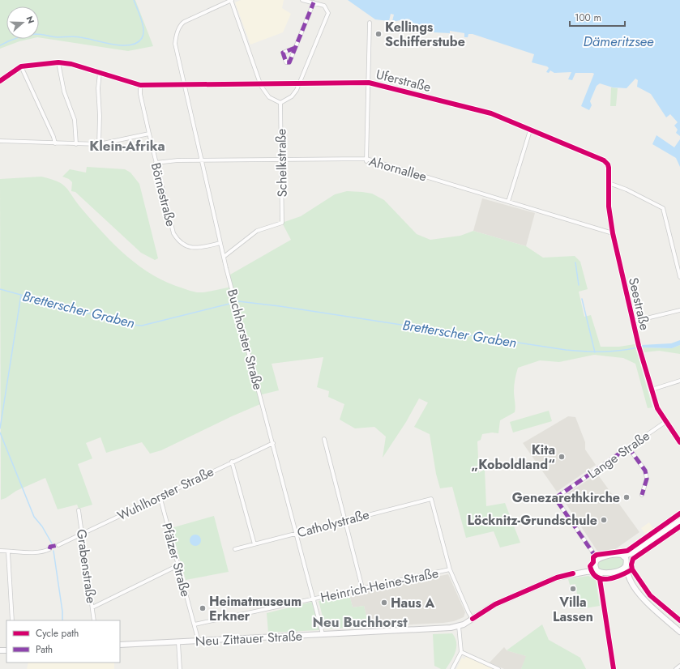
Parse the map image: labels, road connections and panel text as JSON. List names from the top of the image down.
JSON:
{
  "streets": {
    "main road": ["Neu Zittauer Straße"],
    "street": [
      "Uferstraße",
      "Schelkstraße",
      "Ahornallee",
      "Börnestraße",
      "Seestraße",
      "Buchhorster Straße",
      "Lange Straße",
      "Wuhlhorster Straße",
      "Catholystraße",
      "Pfälzer Straße",
      "Grabenstraße",
      "Heinrich-Heine-Straße"
    ]
  },
  "crossings": [
    ["Uferstraße", "Börnestraße"],
    ["Uferstraße", "Seestraße"],
    ["Uferstraße", "Buchhorster Straße"],
    ["Schelkstraße", "Ahornallee"],
    ["Schelkstraße", "Buchhorster Straße"],
    ["Ahornallee", "Börnestraße"],
    ["Ahornallee", "Seestraße"],
    ["Ahornallee", "Buchhorster Straße"],
    ["Börnestraße", "Buchhorster Straße"],
    ["Seestraße", "Lange Straße"],
    ["Buchhorster Straße", "Wuhlhorster Straße"],
    ["Buchhorster Straße", "Catholystraße"],
    ["Buchhorster Straße", "Heinrich-Heine-Straße"],
    ["Buchhorster Straße", "Neu Zittauer Straße"],
    ["Wuhlhorster Straße", "Pfälzer Straße"],
    ["Wuhlhorster Straße", "Grabenstraße"],
    ["Catholystraße", "Heinrich-Heine-Straße"],
    ["Pfälzer Straße", "Heinrich-Heine-Straße"],
    ["Pfälzer Straße", "Neu Zittauer Straße"]
  ],
  "districts": ["Klein-Afrika", "Neu Buchhorst"],
  "water": ["Dämeritzsee", "Bretterscher Graben"],
  "places": [
    "Kellings Schifferstube",
    "Kita „Koboldland“",
    "Genezarethkirche",
    "Löcknitz-Grundschule",
    "Villa Lassen",
    "Haus A",
    "Heimatmuseum Erkner"
  ],
  "legend": ["Cycle path", "Path"],
  "scale_bar": "100 m",
  "north": "right"
}
